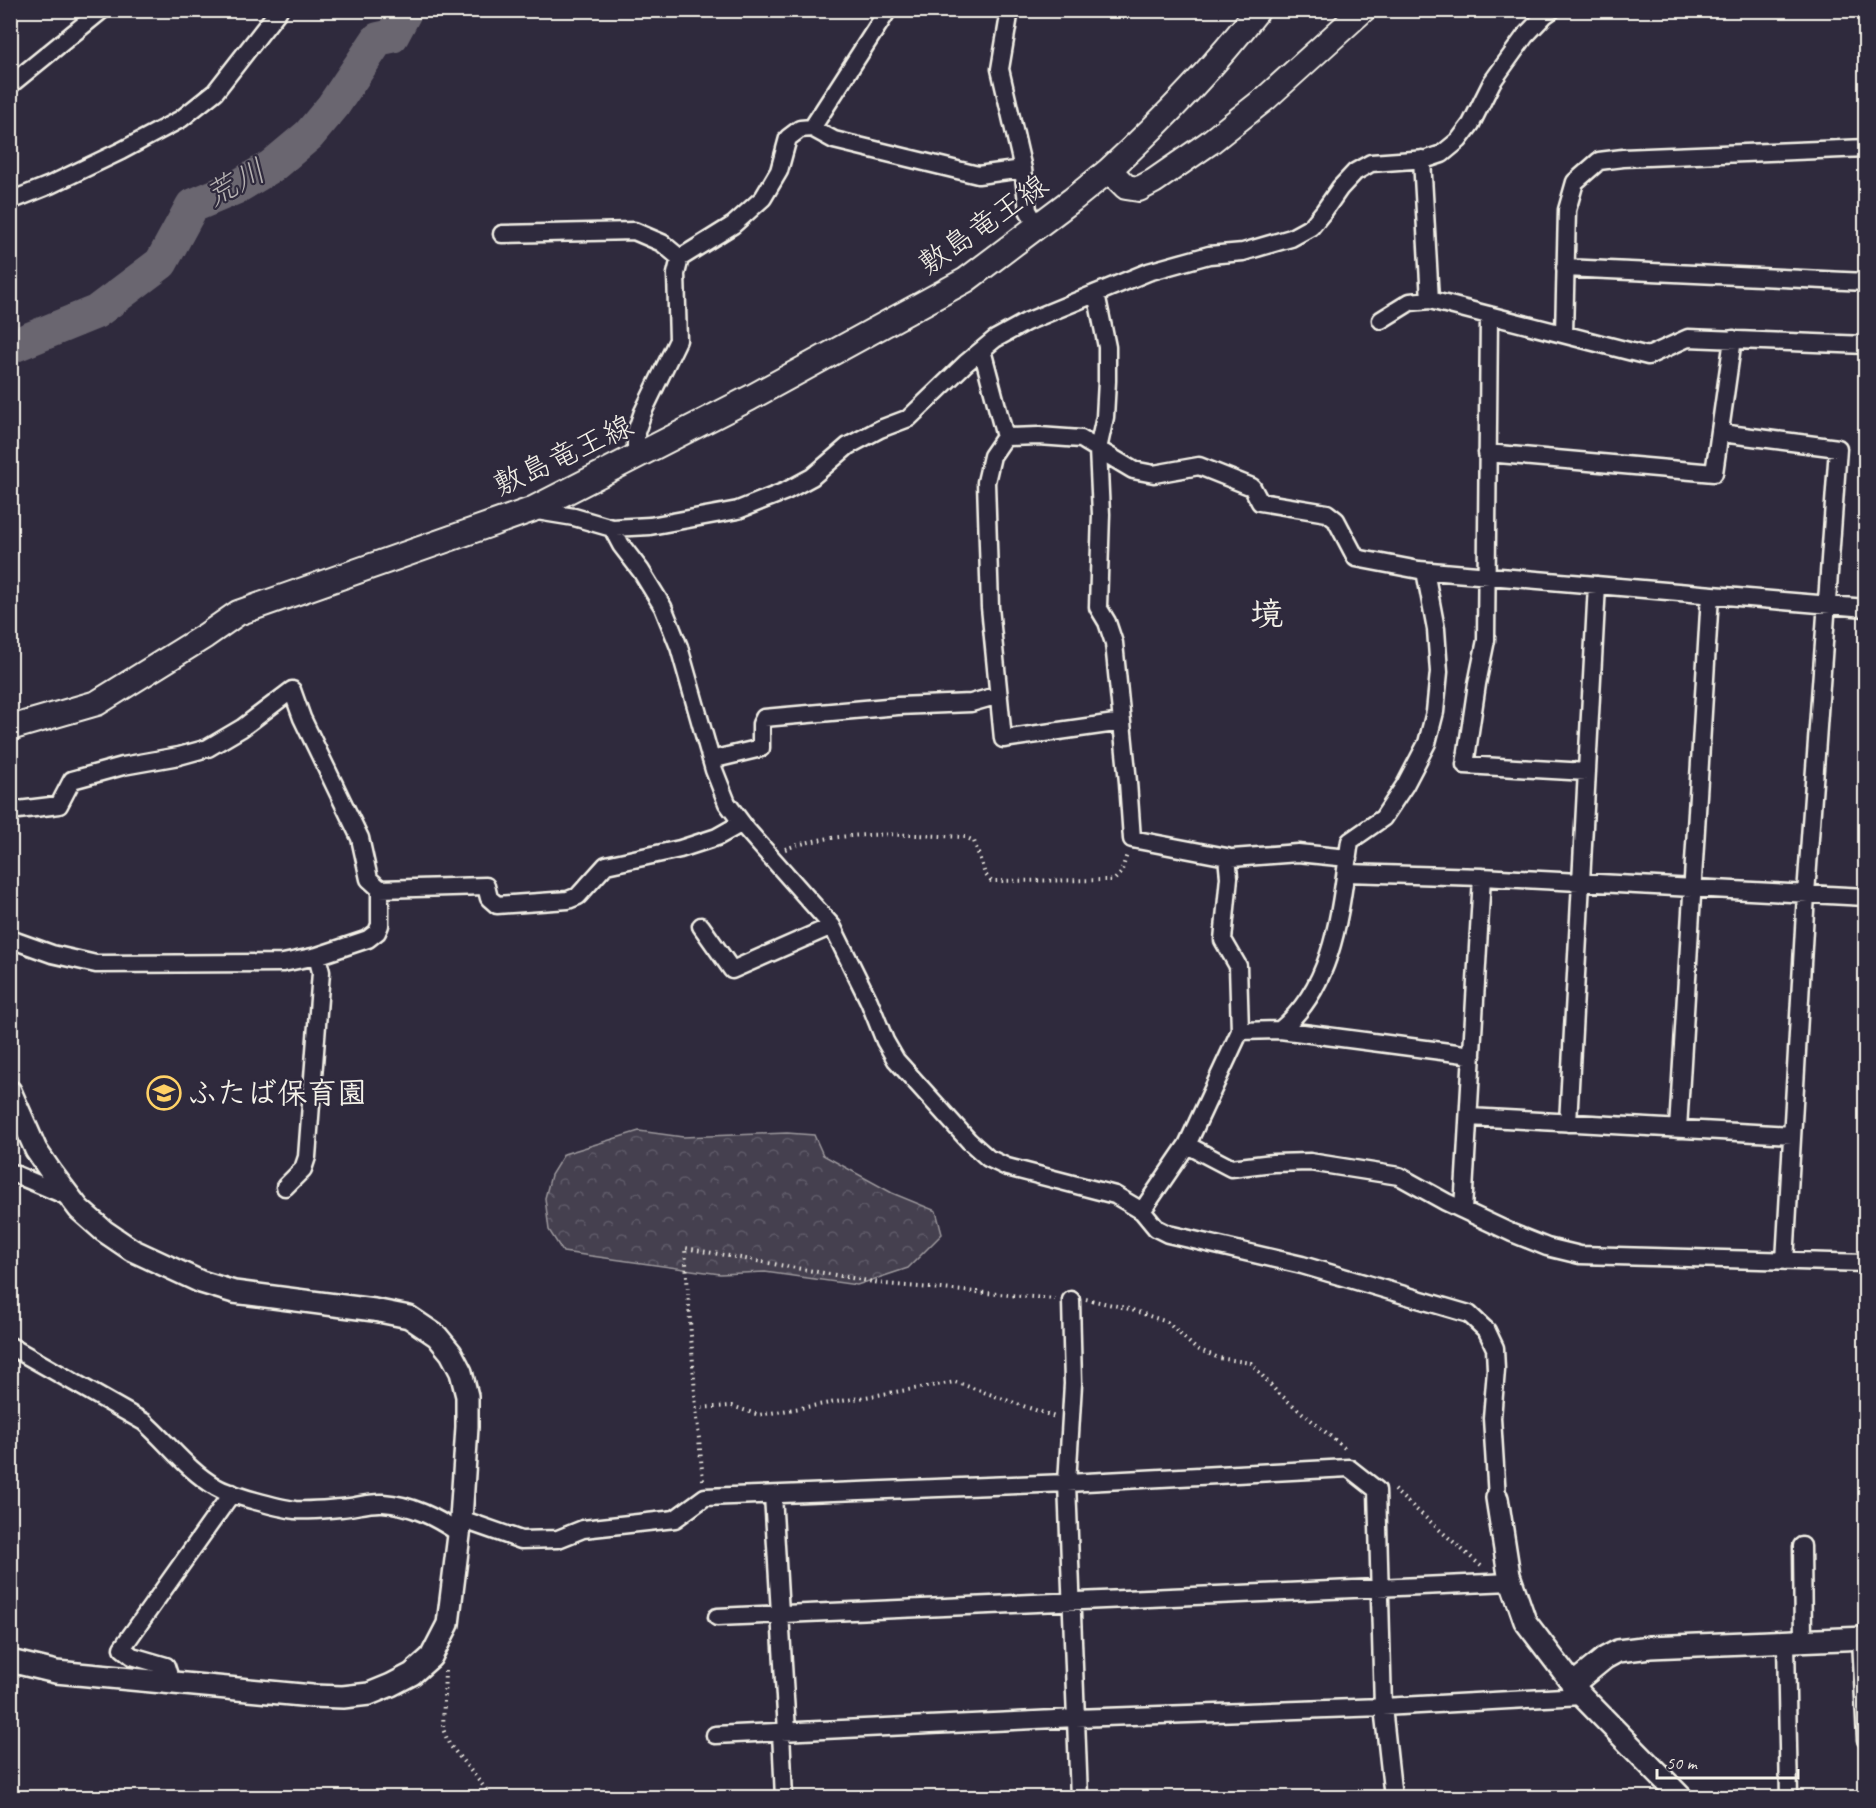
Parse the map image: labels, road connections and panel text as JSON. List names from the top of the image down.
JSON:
{
  "streets": {
    "main road": ["敷島竜王線"]
  },
  "districts": ["境"],
  "water": ["荒川"],
  "places": {
    "school or university": ["ふたば保育園"]
  },
  "scale_bar": "50 m"
}
